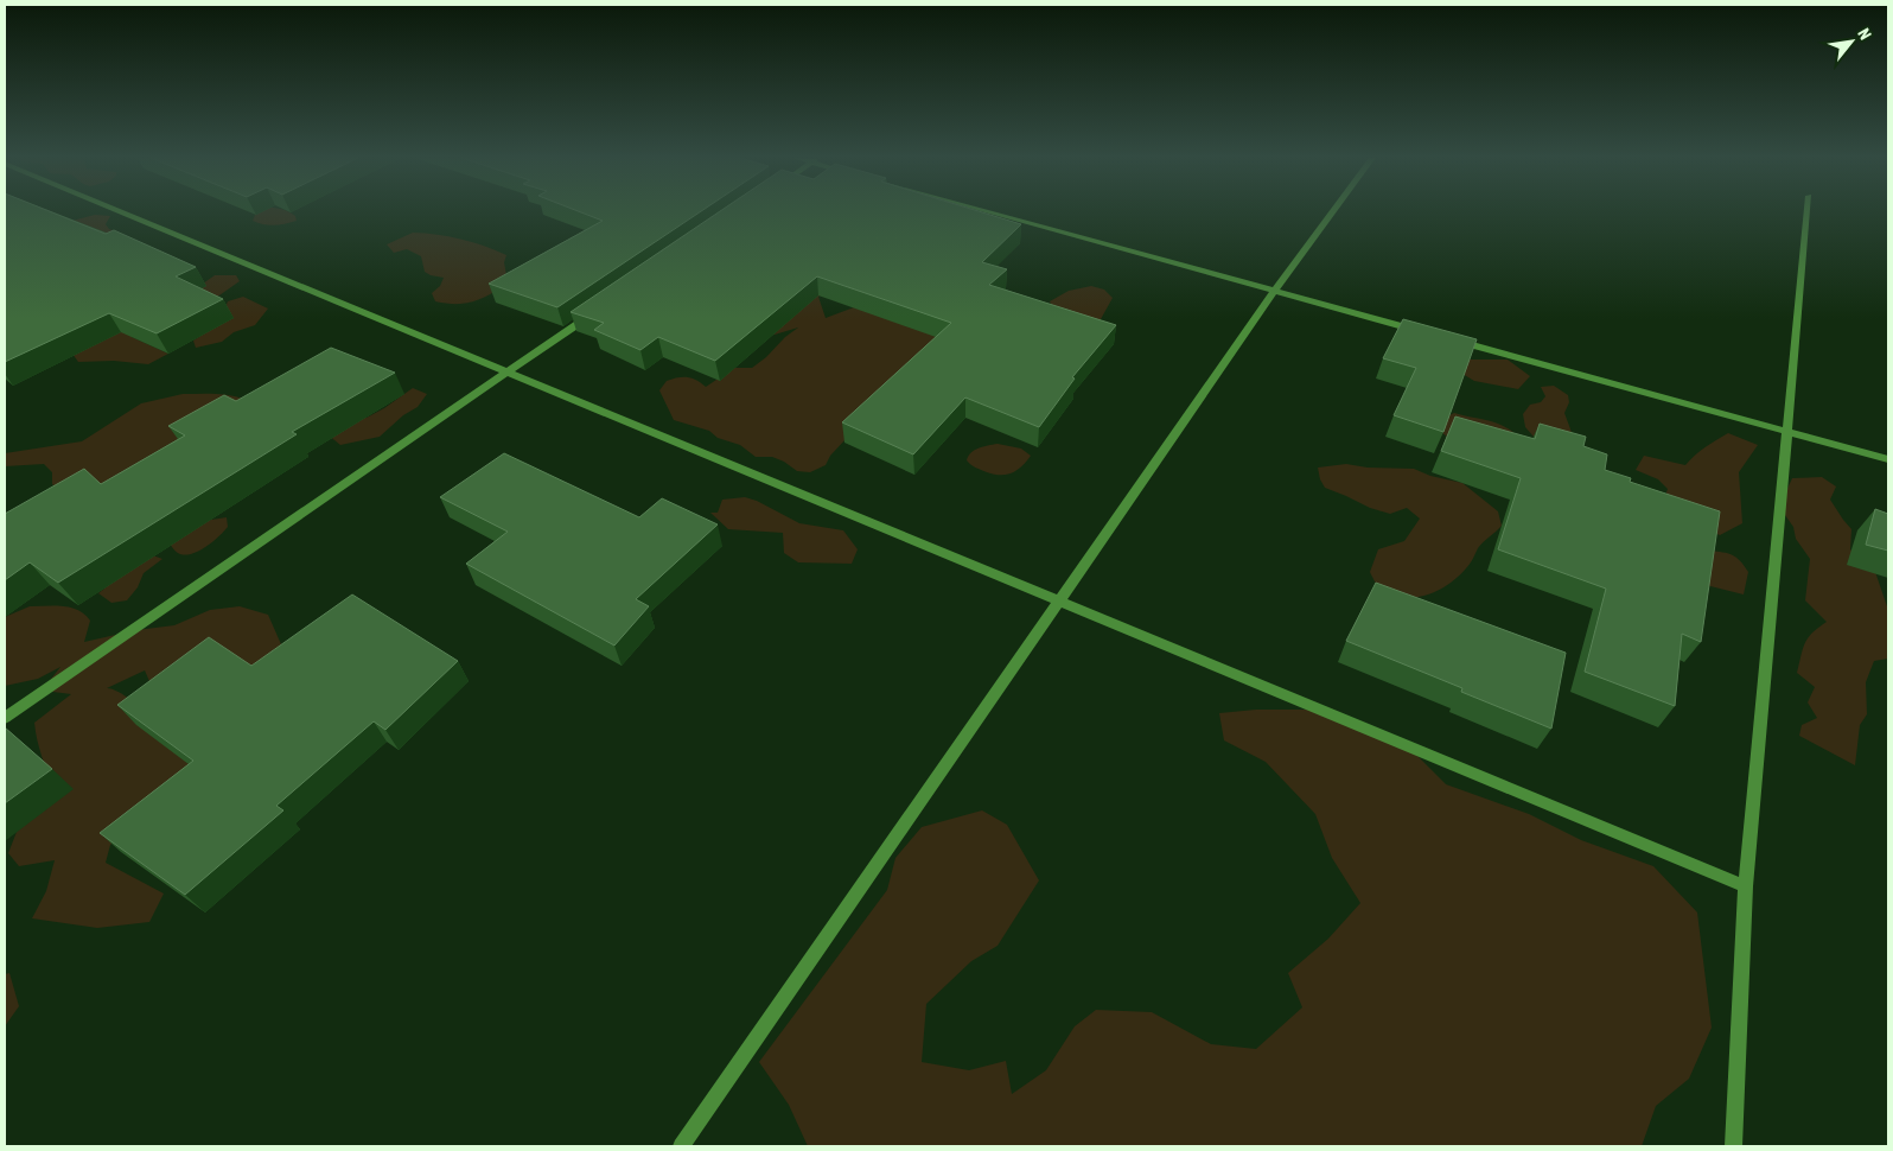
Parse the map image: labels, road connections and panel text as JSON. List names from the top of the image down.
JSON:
{
  "north": "top right"
}
